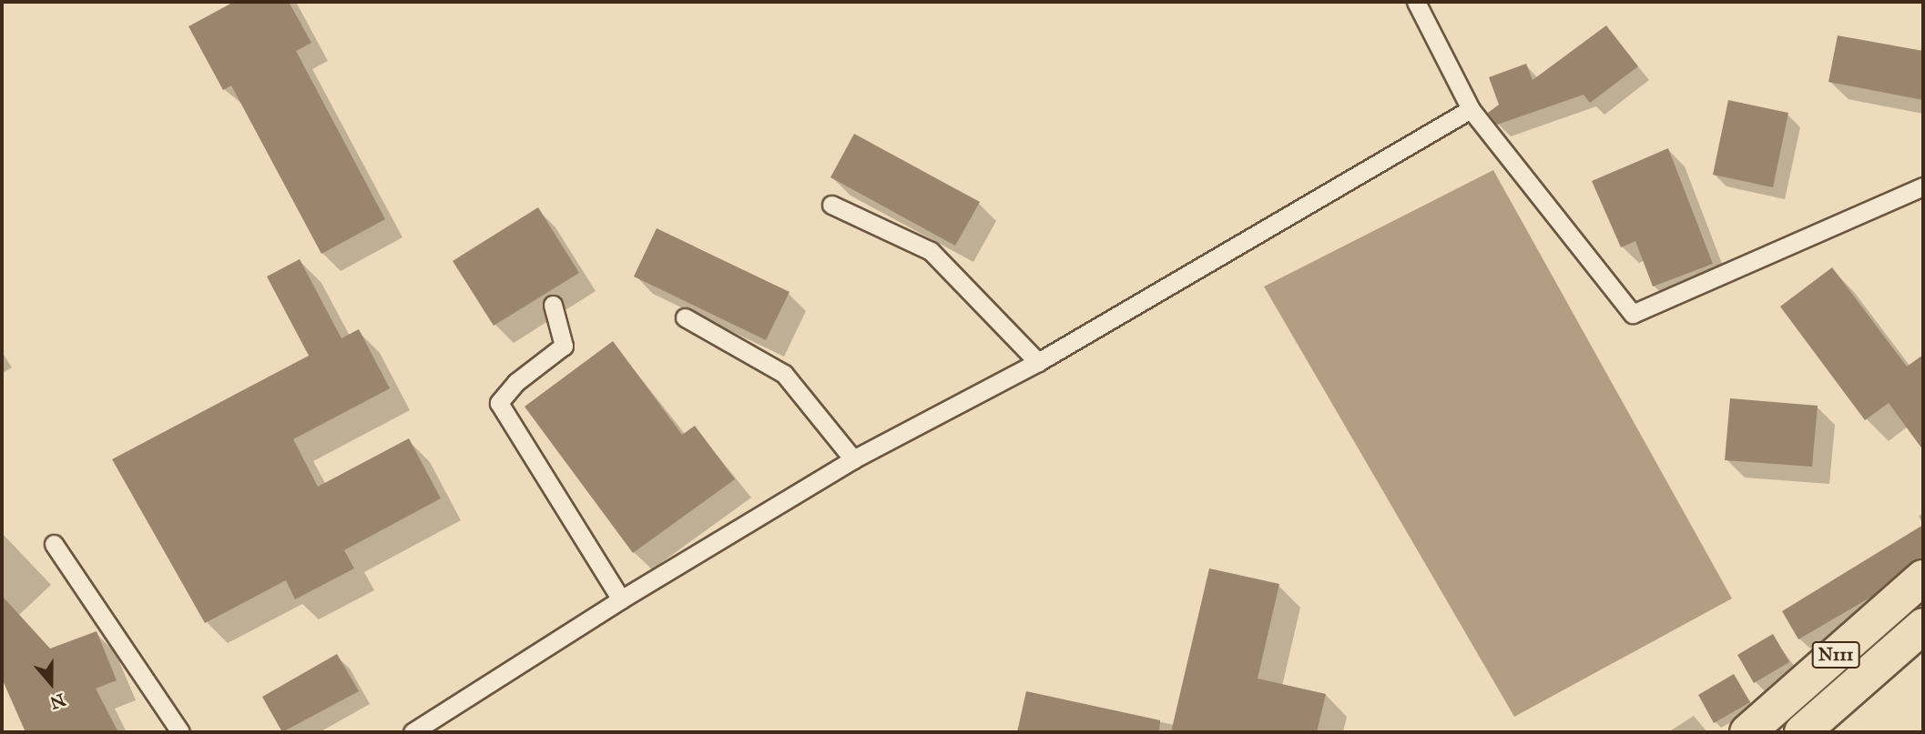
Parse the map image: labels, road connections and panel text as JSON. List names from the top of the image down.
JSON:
{
  "streets": {
    "highway": ["N111"]
  },
  "north": "bottom"
}
